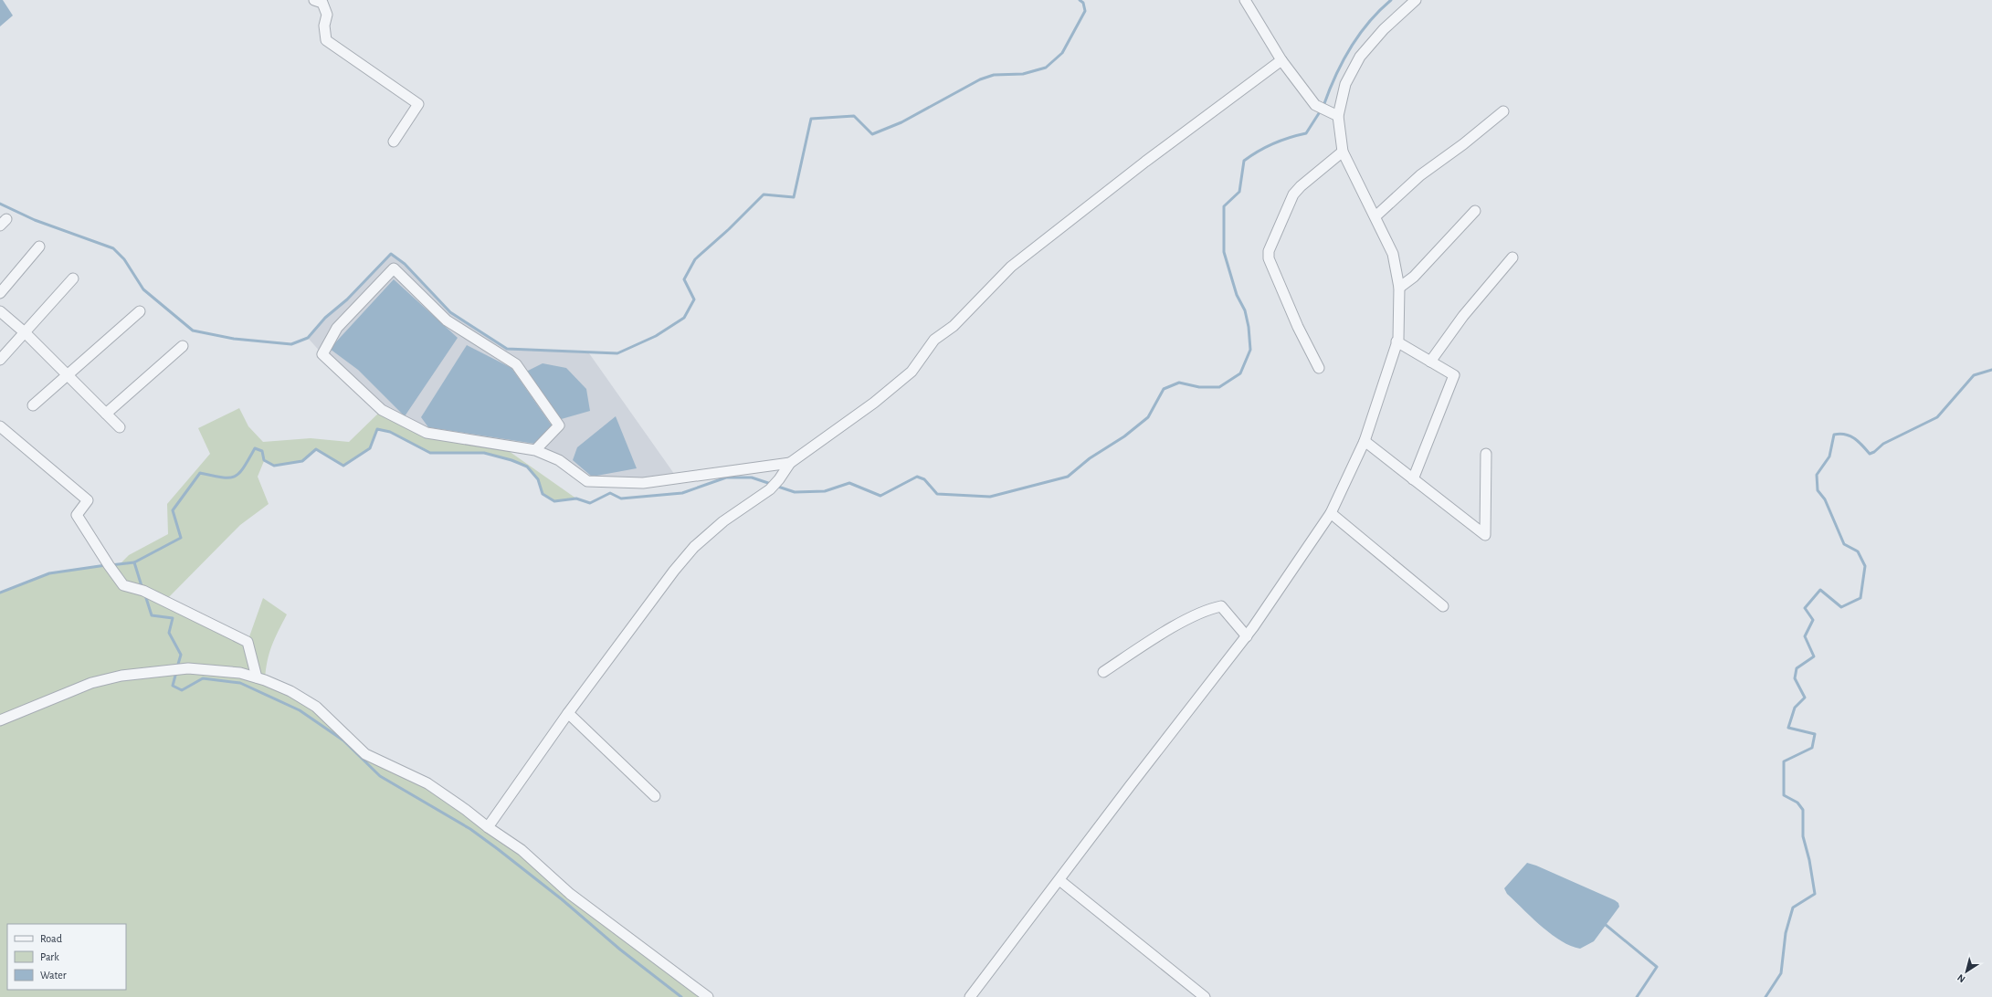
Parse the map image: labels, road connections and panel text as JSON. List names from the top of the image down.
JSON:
{
  "legend": ["Road", "Park", "Water"],
  "north": "bottom left"
}
